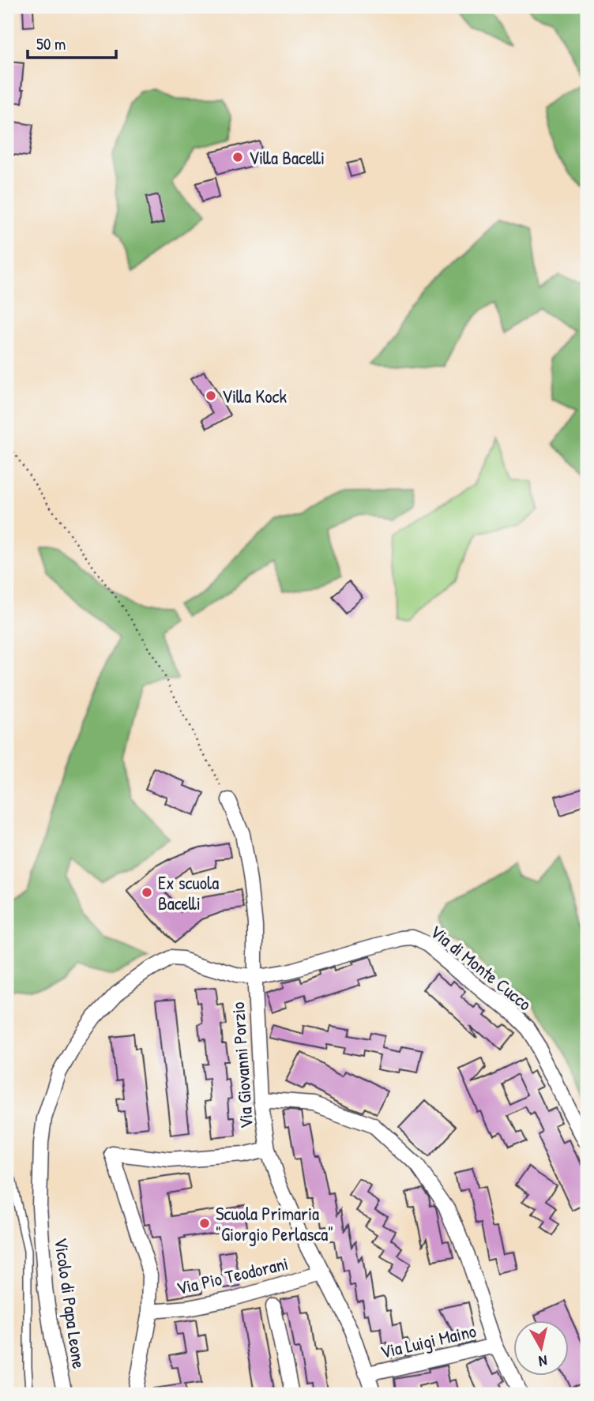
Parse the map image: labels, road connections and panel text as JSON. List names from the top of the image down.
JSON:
{
  "streets": {
    "street": [
      "Via di Monte Cucco",
      "Via Giovanni Porzio",
      "Via Pio Teodorani",
      "Vicolo di Papa Leone",
      "Via Luigi Maino"
    ]
  },
  "crossings": [
    ["Via di Monte Cucco", "Via Giovanni Porzio"],
    ["Via di Monte Cucco", "Vicolo di Papa Leone"],
    ["Via Giovanni Porzio", "Via Pio Teodorani"],
    ["Via Giovanni Porzio", "Vicolo di Papa Leone"],
    ["Via Giovanni Porzio", "Via Luigi Maino"]
  ],
  "places": [
    "Villa Bacelli",
    "Villa Kock",
    "Ex scuola Bacelli",
    "Scuola Primaria \"Giorgio Perlasca\""
  ],
  "scale_bar": "50 m",
  "north": "bottom"
}
